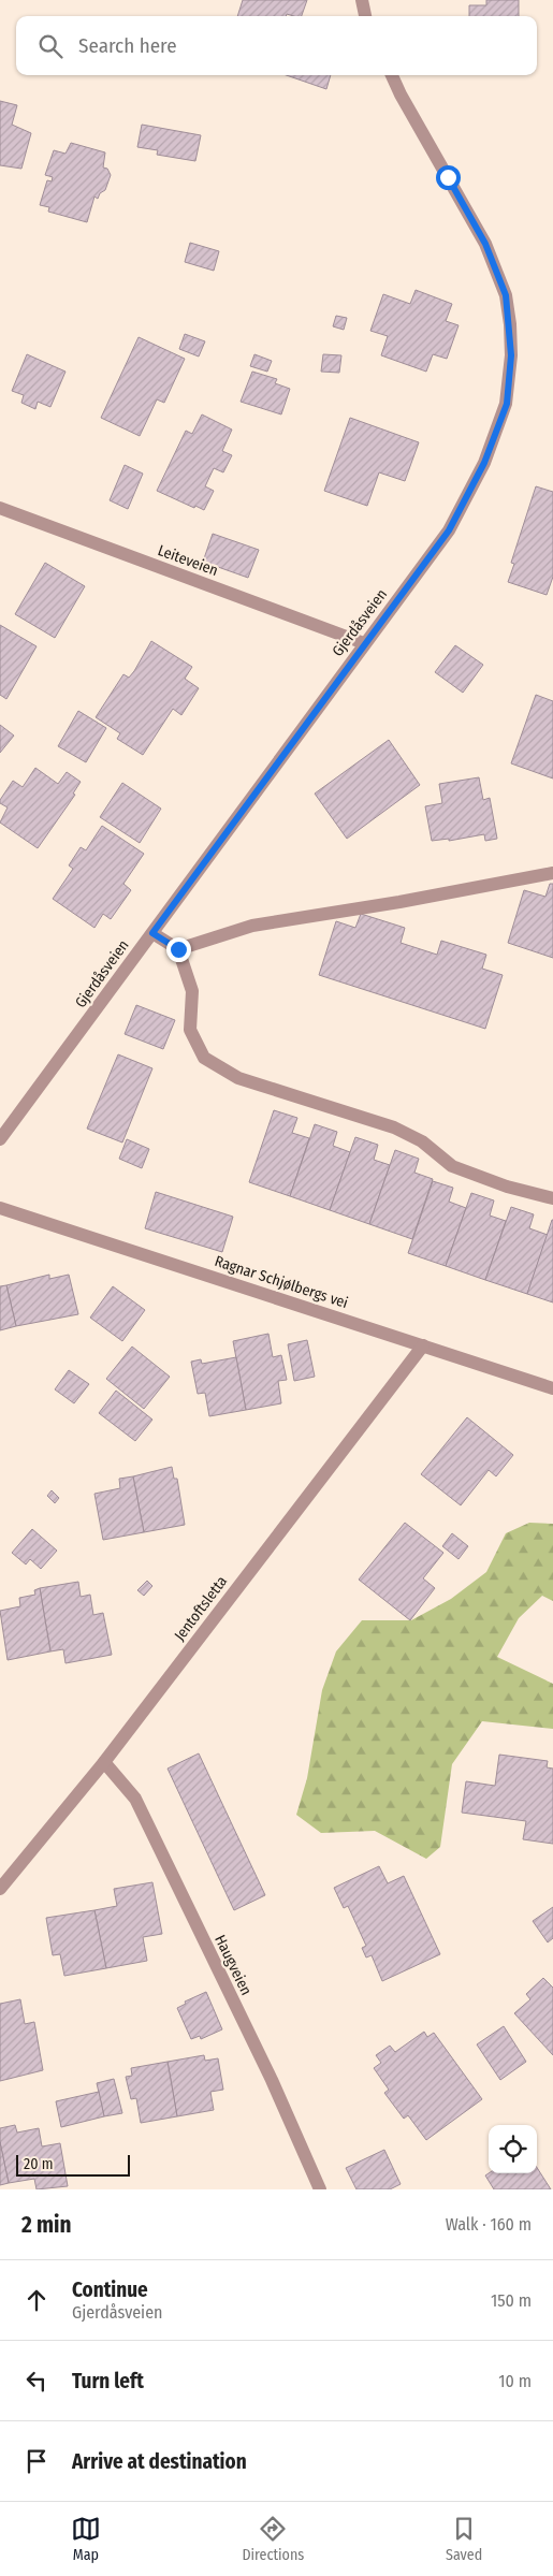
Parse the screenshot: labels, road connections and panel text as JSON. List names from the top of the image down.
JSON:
{
  "streets": {
    "street": [
      "Leiteveien",
      "Gjerdåsveien",
      "Ragnar Schjølbergs vei",
      "Jentoftsletta",
      "Haugveien"
    ]
  },
  "crossings": [
    ["Leiteveien", "Gjerdåsveien"],
    ["Ragnar Schjølbergs vei", "Jentoftsletta"],
    ["Jentoftsletta", "Haugveien"]
  ],
  "scale_bar": "20 m",
  "page": {
    "search": "Search here",
    "scale": "20 m",
    "heading": ["2 min", "Walk · 160 m"],
    "list": [
      ["Continue", "Gjerdåsveien", "150 m"],
      ["Turn left", "10 m"],
      "Arrive at destination"
    ],
    "nav": ["Map", "Directions", "Saved"]
  }
}
